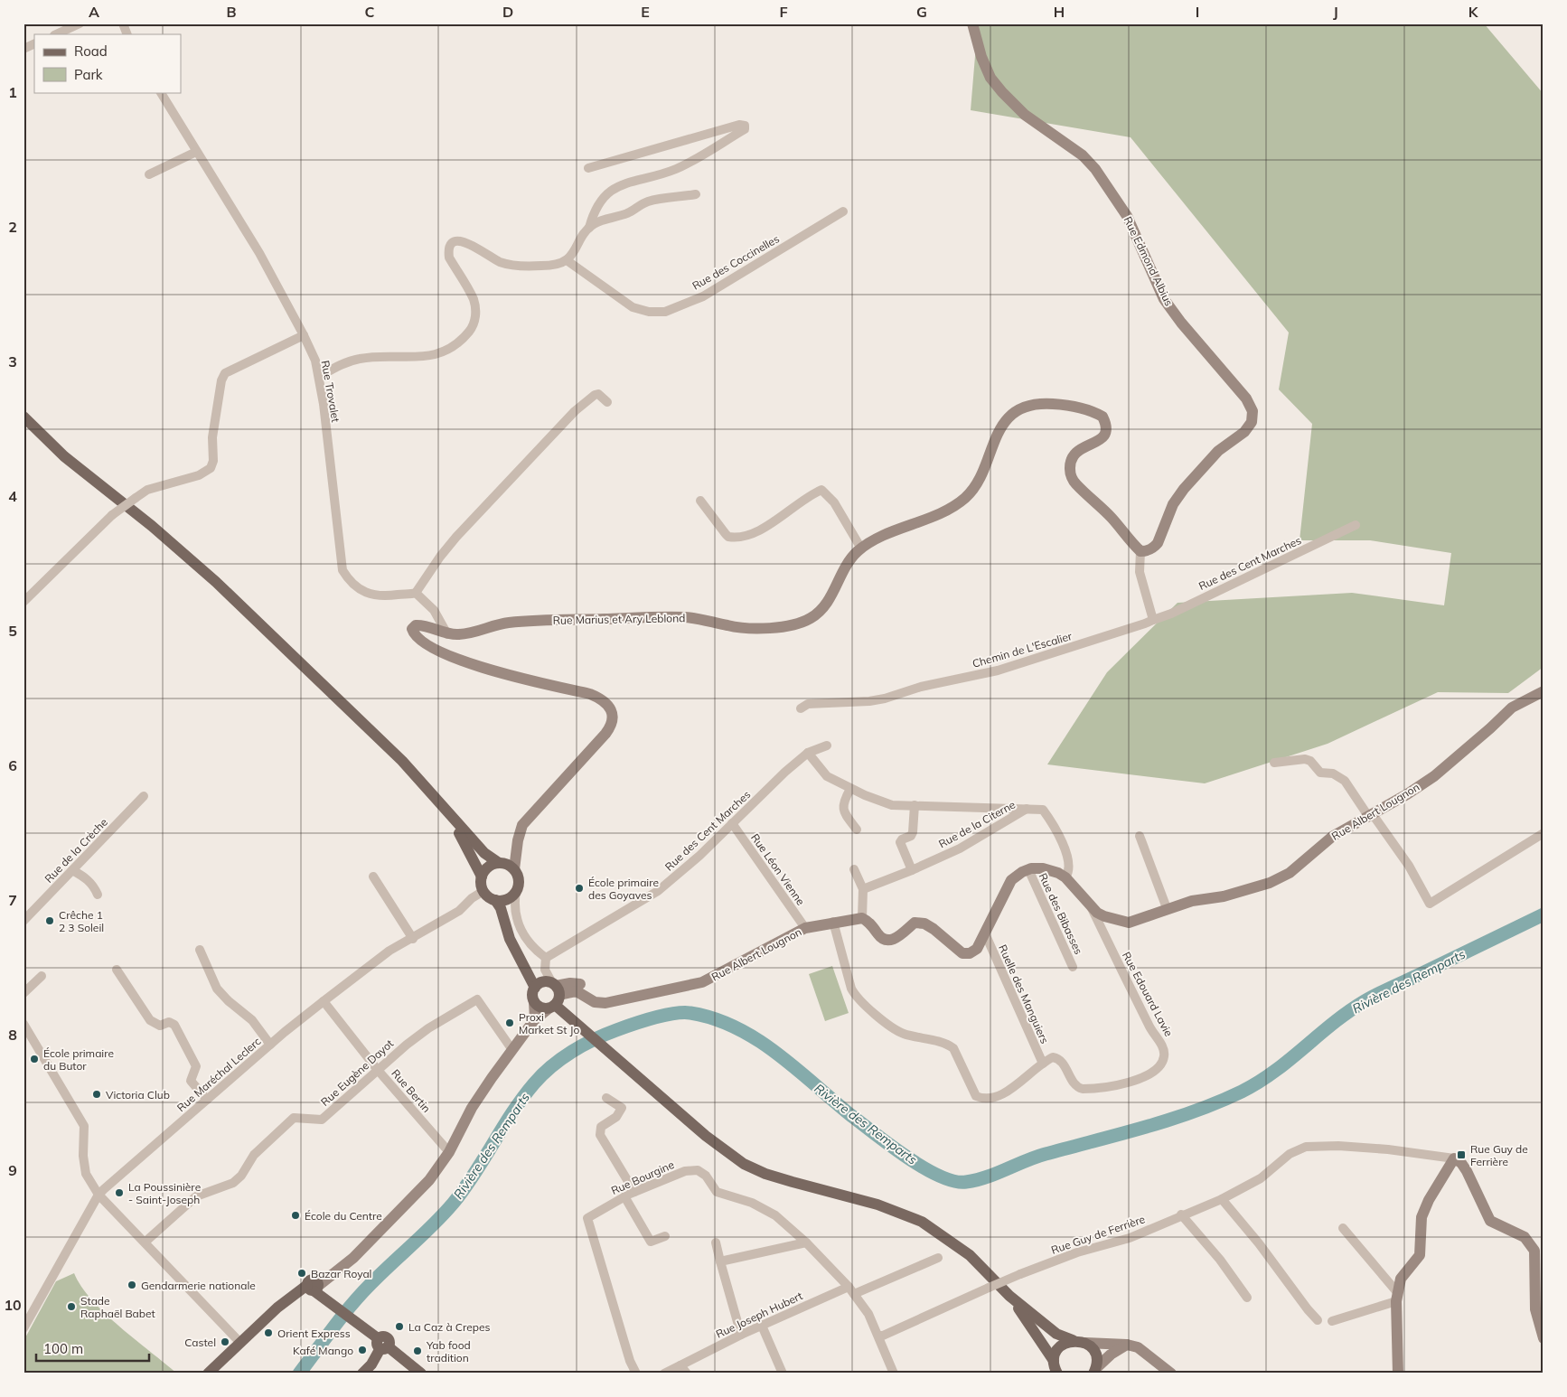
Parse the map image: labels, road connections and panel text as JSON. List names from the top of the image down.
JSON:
{
  "streets": {
    "main road": ["Rue Edmond Albius", "Rue Marius et Ary Leblond", "Rue Albert Lougnon"],
    "street": [
      "Rue des Coccinelles",
      "Rue Trovalet",
      "Rue des Cent Marches",
      "Chemin de L'Escalier",
      "Rue de la Citerne",
      "Rue de la Crèche",
      "Rue Léon Vienne",
      "Rue des Bibasses",
      "Ruelle des Manguiers",
      "Rue Edouard Lavie",
      "Rue Eugène Dayot",
      "Rue Maréchal Leclerc",
      "Rue Bertin",
      "Rue Bourgine",
      "Rue Guy de Ferrière",
      "Rue Joseph Hubert"
    ]
  },
  "crossings": [
    ["Rue Edmond Albius", "Rue Marius et Ary Leblond"],
    ["Rue des Cent Marches", "Chemin de L'Escalier"],
    ["Rue des Cent Marches", "Rue de la Citerne"],
    ["Rue des Cent Marches", "Rue Léon Vienne"],
    ["Rue Marius et Ary Leblond", "Rue Maréchal Leclerc"],
    ["Rue Albert Lougnon", "Rue de la Citerne"],
    ["Rue Albert Lougnon", "Rue Léon Vienne"],
    ["Rue Albert Lougnon", "Rue des Bibasses"],
    ["Rue Albert Lougnon", "Rue Edouard Lavie"],
    ["Ruelle des Manguiers", "Rue Edouard Lavie"],
    ["Rue Eugène Dayot", "Rue Bertin"],
    ["Rue Maréchal Leclerc", "Rue Bertin"],
    ["Rue Bourgine", "Rue Guy de Ferrière"],
    ["Rue Bourgine", "Rue Joseph Hubert"]
  ],
  "water": ["Rivière des Remparts"],
  "places": {
    "other": [
      "École primaire des Goyaves",
      "Crêche 1 2 3 Soleil",
      "Proxi Market St Jo",
      "École primaire du Butor",
      "Victoria Club",
      "La Poussinière - Saint-Joseph",
      "École du Centre",
      "Bazar Royal",
      "Gendarmerie nationale",
      "Stade Raphaël Babet",
      "La Caz à Crepes",
      "Orient Express",
      "Castel",
      "Kafé Mango",
      "Yab food tradition"
    ],
    "transit": ["Rue Guy de Ferrière"]
  },
  "legend": ["Road", "Park"],
  "scale_bar": "100 m",
  "grid": {
    "columns": [
      "A",
      "B",
      "C",
      "D",
      "E",
      "F",
      "G",
      "H",
      "I",
      "J",
      "K"
    ],
    "rows": [
      "1",
      "2",
      "3",
      "4",
      "5",
      "6",
      "7",
      "8",
      "9",
      "10"
    ]
  }
}
